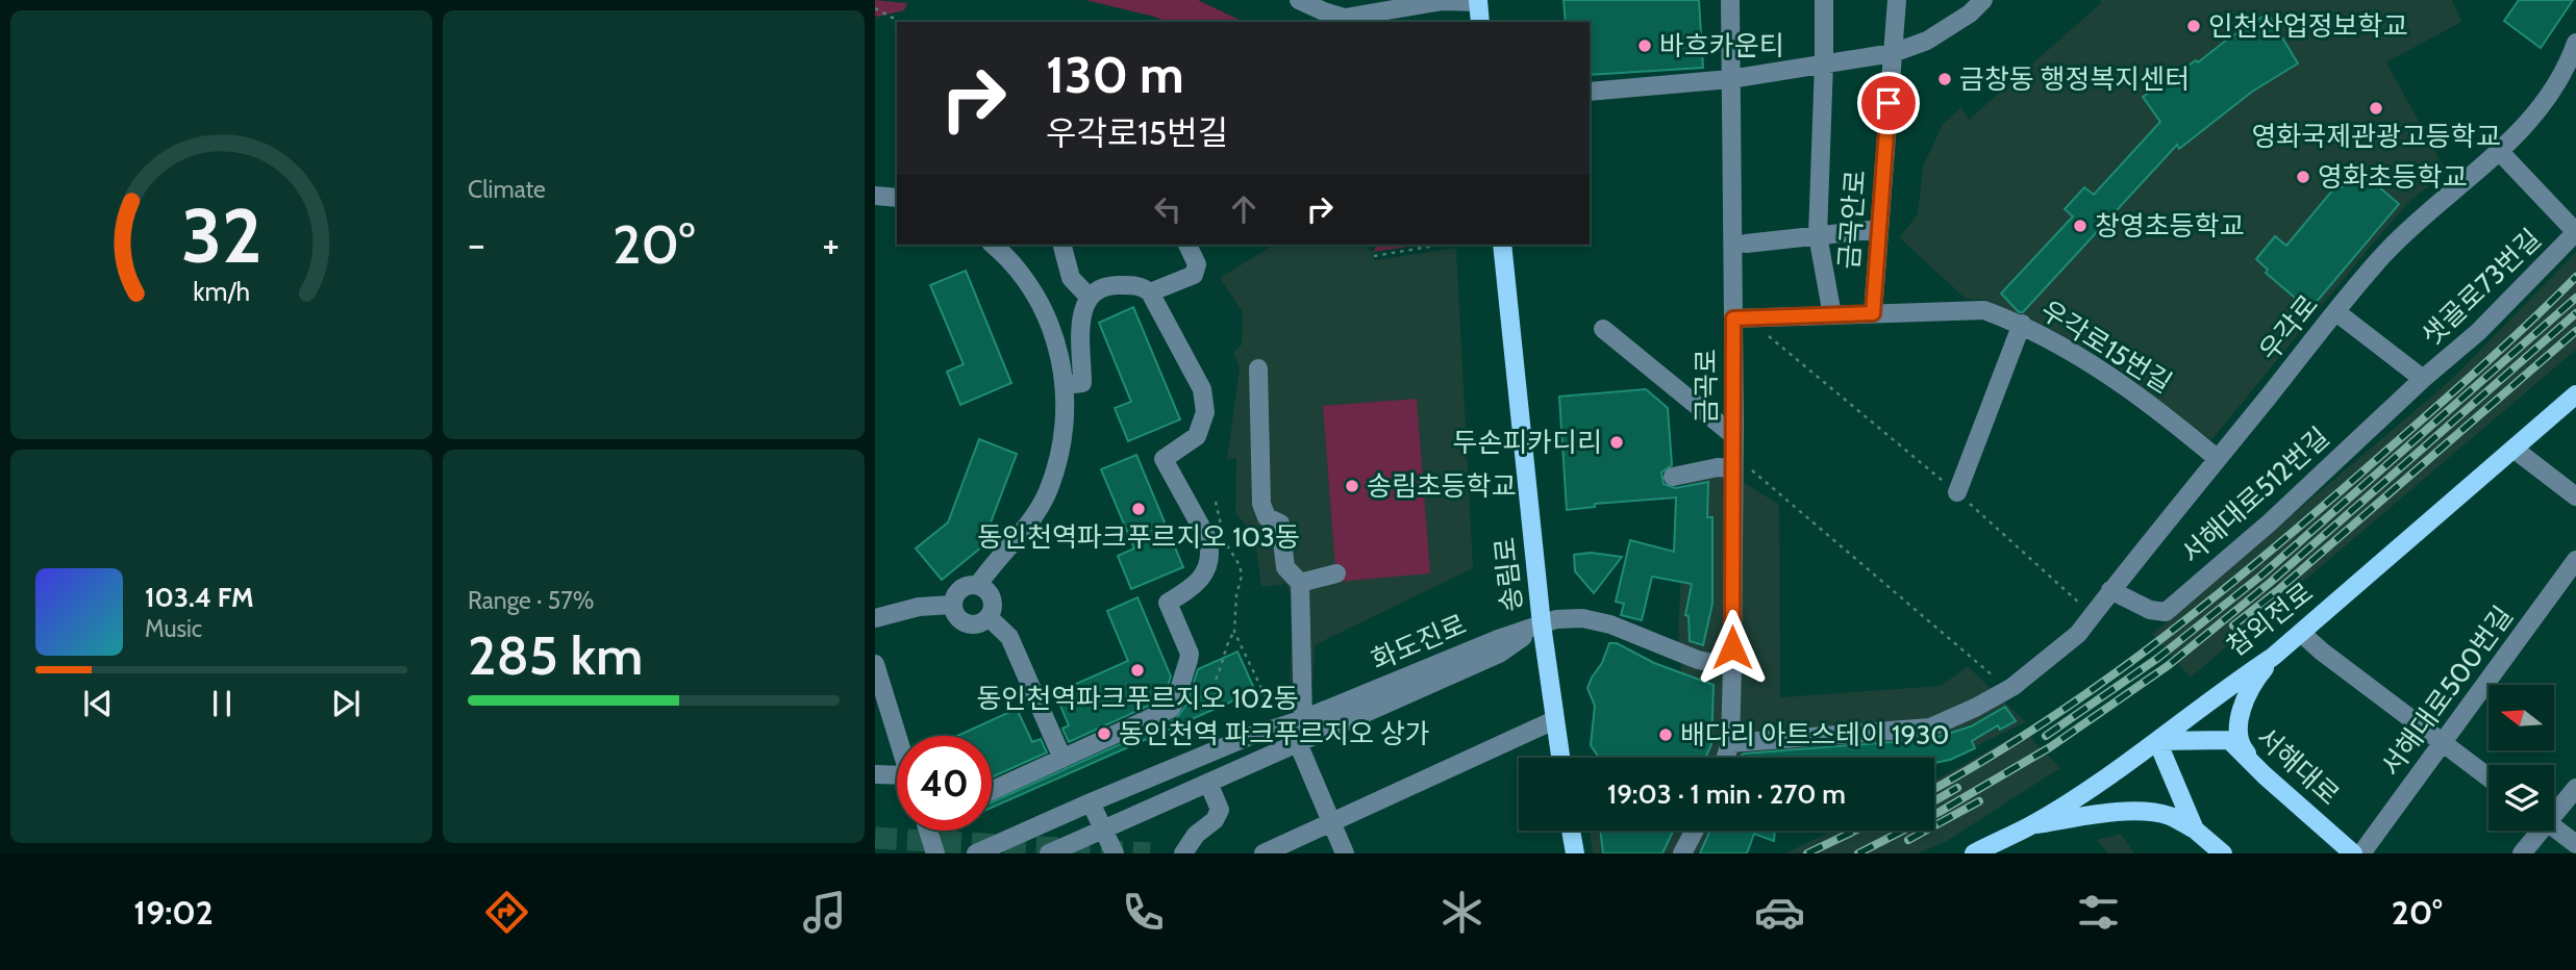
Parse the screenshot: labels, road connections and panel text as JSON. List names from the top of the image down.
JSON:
{
  "streets": {
    "main road": ["송림로", "참외전로", "서해대로"],
    "street": [
      "금곡안로",
      "샛골로73번길",
      "우각로",
      "우각로15번길",
      "금곡로",
      "서해대로512번길",
      "화도진로",
      "서해대로500번길"
    ]
  },
  "crossings": [
    ["금곡안로", "우각로15번길"],
    ["샛골로73번길", "서해대로512번길"],
    ["우각로", "우각로15번길"],
    ["우각로", "금곡로"],
    ["우각로", "서해대로512번길"],
    ["우각로15번길", "금곡로"],
    ["송림로", "화도진로"],
    ["참외전로", "서해대로"]
  ],
  "places": [
    "인천산업정보학교",
    "바흐카운티",
    "금창동 행정복지센터",
    "영화국제관광고등학교",
    "영화초등학교",
    "창영초등학교",
    "두손피카디리",
    "송림초등학교",
    "동인천역파크푸르지오 103동",
    "동인천역파크푸르지오 102동",
    "동인천역 파크푸르지오 상가",
    "배다리 아트스테이 1930"
  ],
  "north": "left",
  "page": {
    "tile": [
      "Climate",
      ["Range · 57%", "285 km"]
    ],
    "turn": ["130 m", "우각로15번길"],
    "heat": ["−", "20°", "+"],
    "song": ["103.4 FM", "Music"],
    "limit": "40",
    "trip": "19:03 · 1 min · 270 m",
    "tabs": ["19:02", "20°"],
    "gauge": ["32", "km/h"]
  }
}
